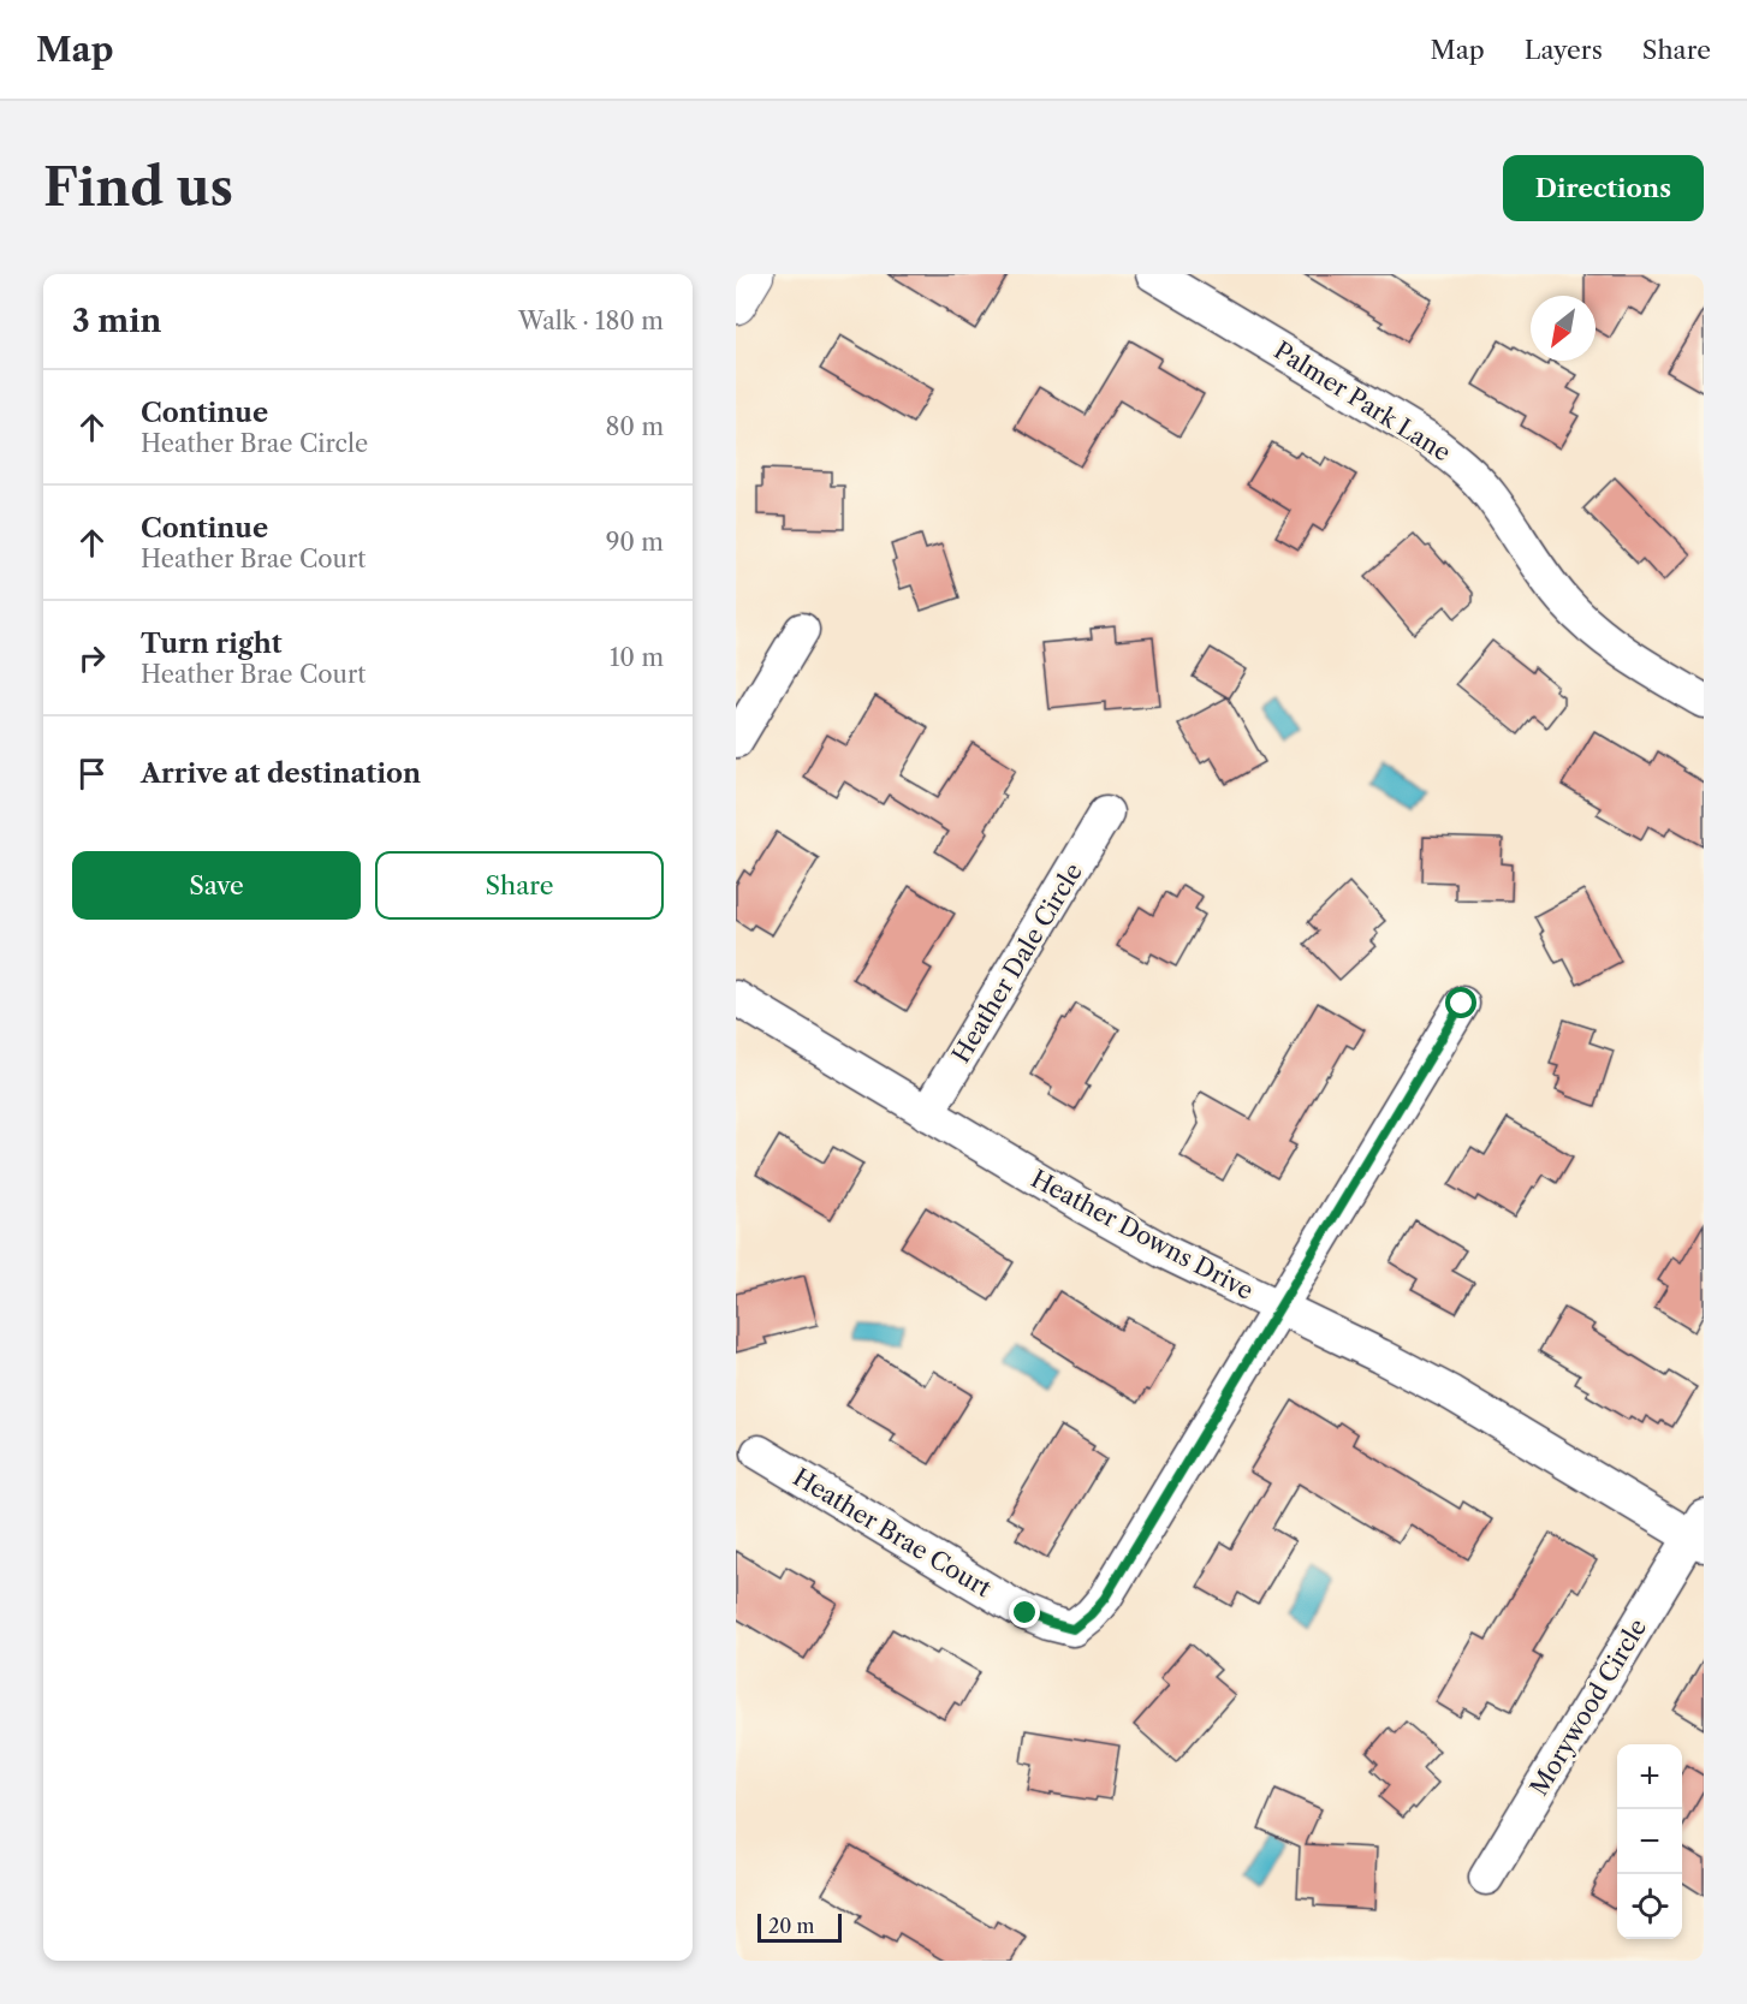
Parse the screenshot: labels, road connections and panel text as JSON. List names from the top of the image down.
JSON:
{
  "streets": {
    "street": [
      "Palmer Park Lane",
      "Heather Dale Circle",
      "Heather Downs Drive",
      "Heather Brae Court",
      "Morywood Circle"
    ]
  },
  "crossings": [
    ["Heather Dale Circle", "Heather Downs Drive"],
    ["Heather Downs Drive", "Heather Brae Court"],
    ["Heather Downs Drive", "Morywood Circle"]
  ],
  "scale_bar": "20 m",
  "north": "bottom left",
  "page": {
    "header": "Map",
    "nav": ["Map", "Layers", "Share"],
    "buttons": [
      "Directions",
      ["Save", "Share"]
    ],
    "title": "Find us",
    "heading": ["3 min", "Walk · 180 m"],
    "list": [
      ["Continue", "Heather Brae Circle", "80 m"],
      ["Continue", "Heather Brae Court", "90 m"],
      ["Turn right", "Heather Brae Court", "10 m"],
      "Arrive at destination"
    ],
    "map_buttons": ["+", "−"],
    "scale": "20 m"
  }
}
